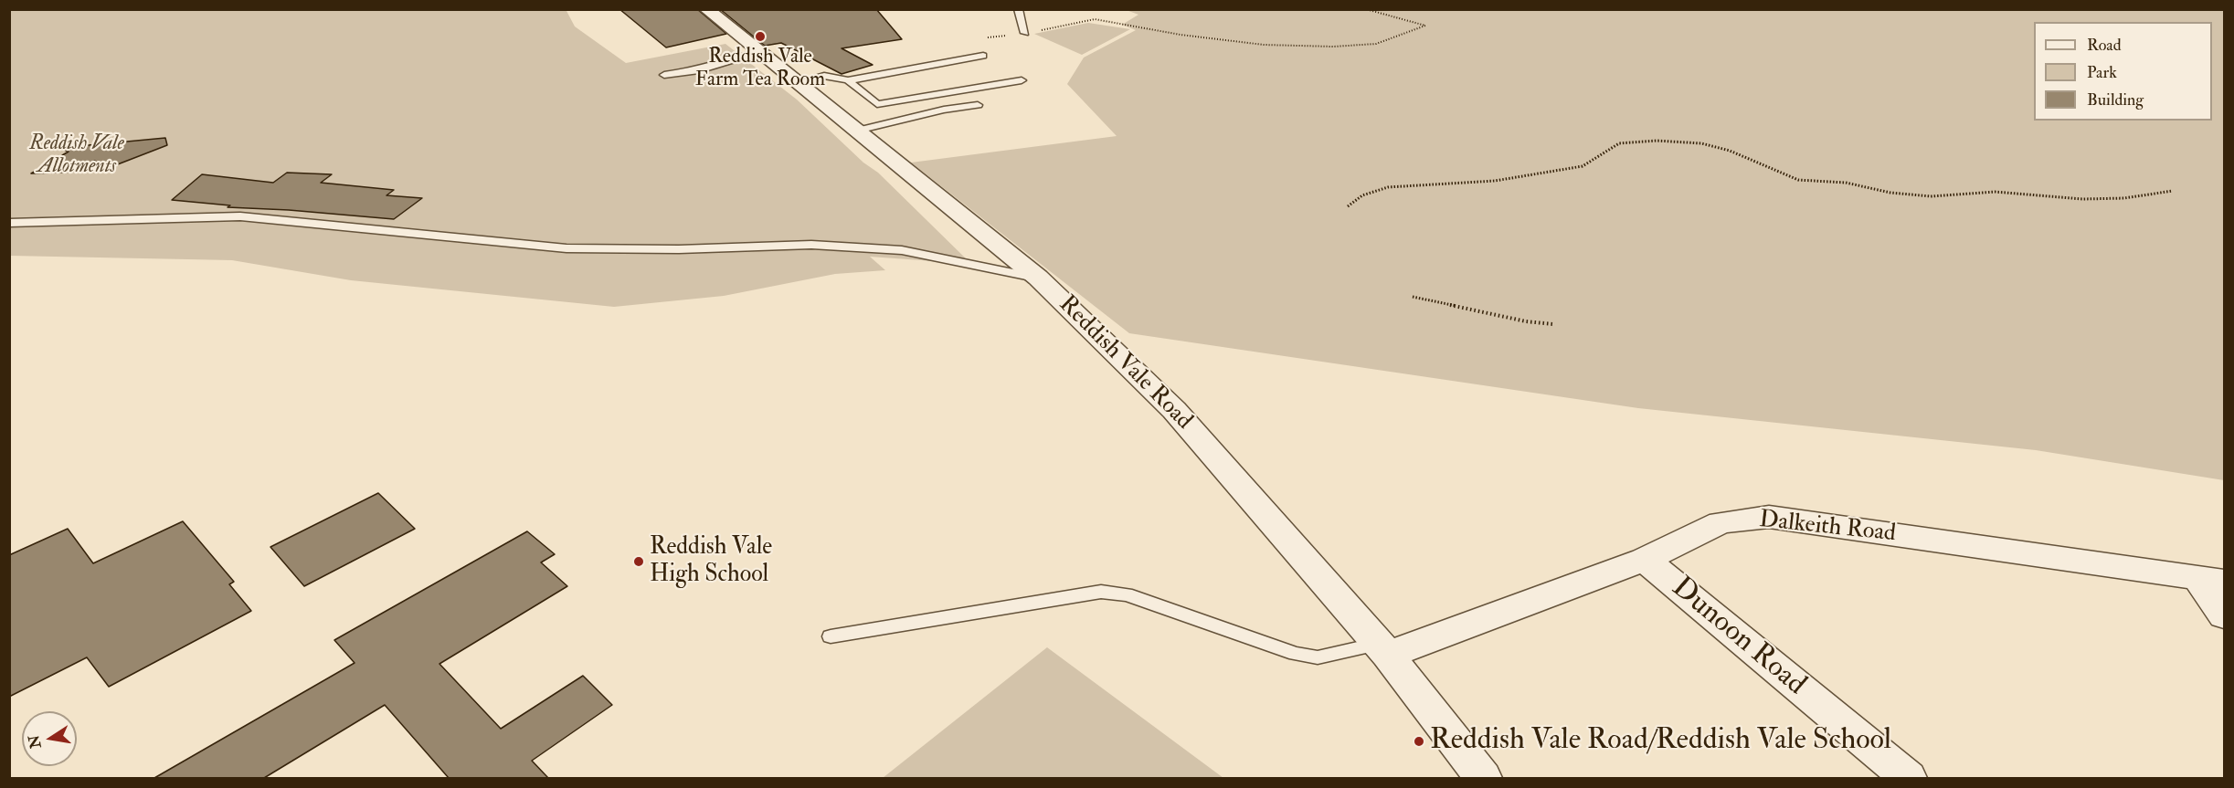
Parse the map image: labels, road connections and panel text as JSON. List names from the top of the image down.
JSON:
{
  "streets": {
    "street": ["Reddish Vale Road", "Dalkeith Road", "Dunoon Road"]
  },
  "crossings": [
    ["Reddish Vale Road", "Dalkeith Road"],
    ["Dalkeith Road", "Dunoon Road"]
  ],
  "parks": ["Reddish Vale Allotments"],
  "places": ["Reddish Vale Farm Tea Room", "Reddish Vale High School", "Reddish Vale Road/Reddish Vale School"],
  "legend": ["Road", "Park", "Building"],
  "north": "left"
}
